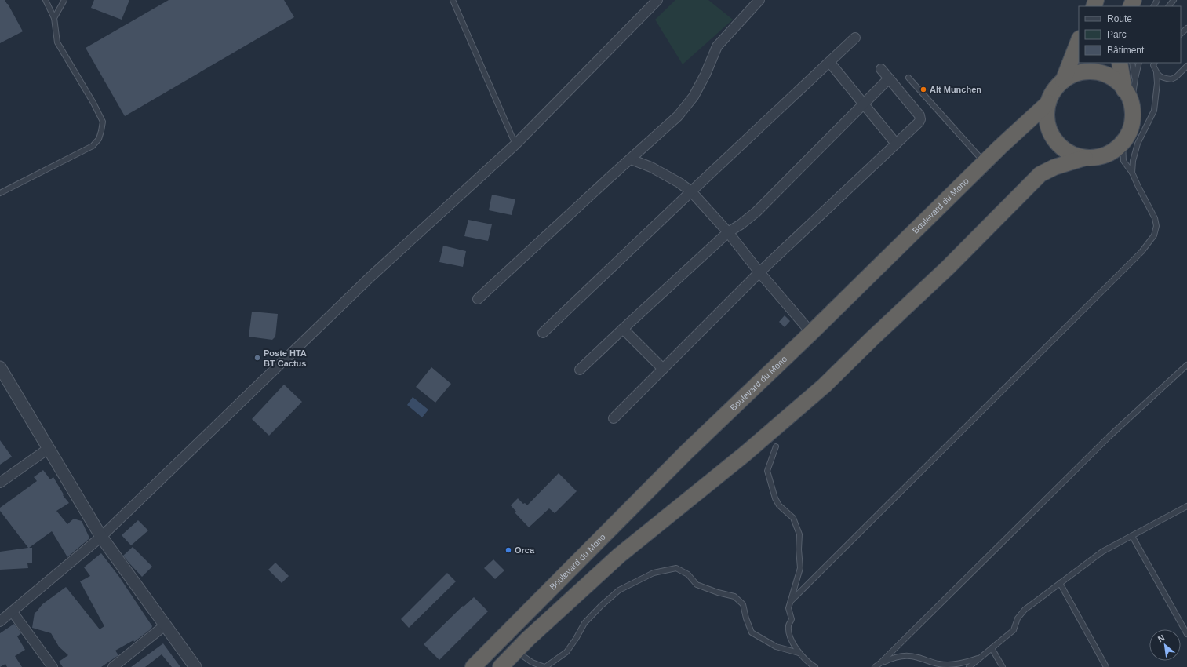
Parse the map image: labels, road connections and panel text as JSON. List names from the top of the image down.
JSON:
{
  "streets": {
    "highway": ["Boulevard du Mono"]
  },
  "places": ["Alt Munchen", "Poste HTA BT Cactus", "Orca"],
  "legend": ["Route", "Parc", "Bâtiment"],
  "north": "top left"
}
